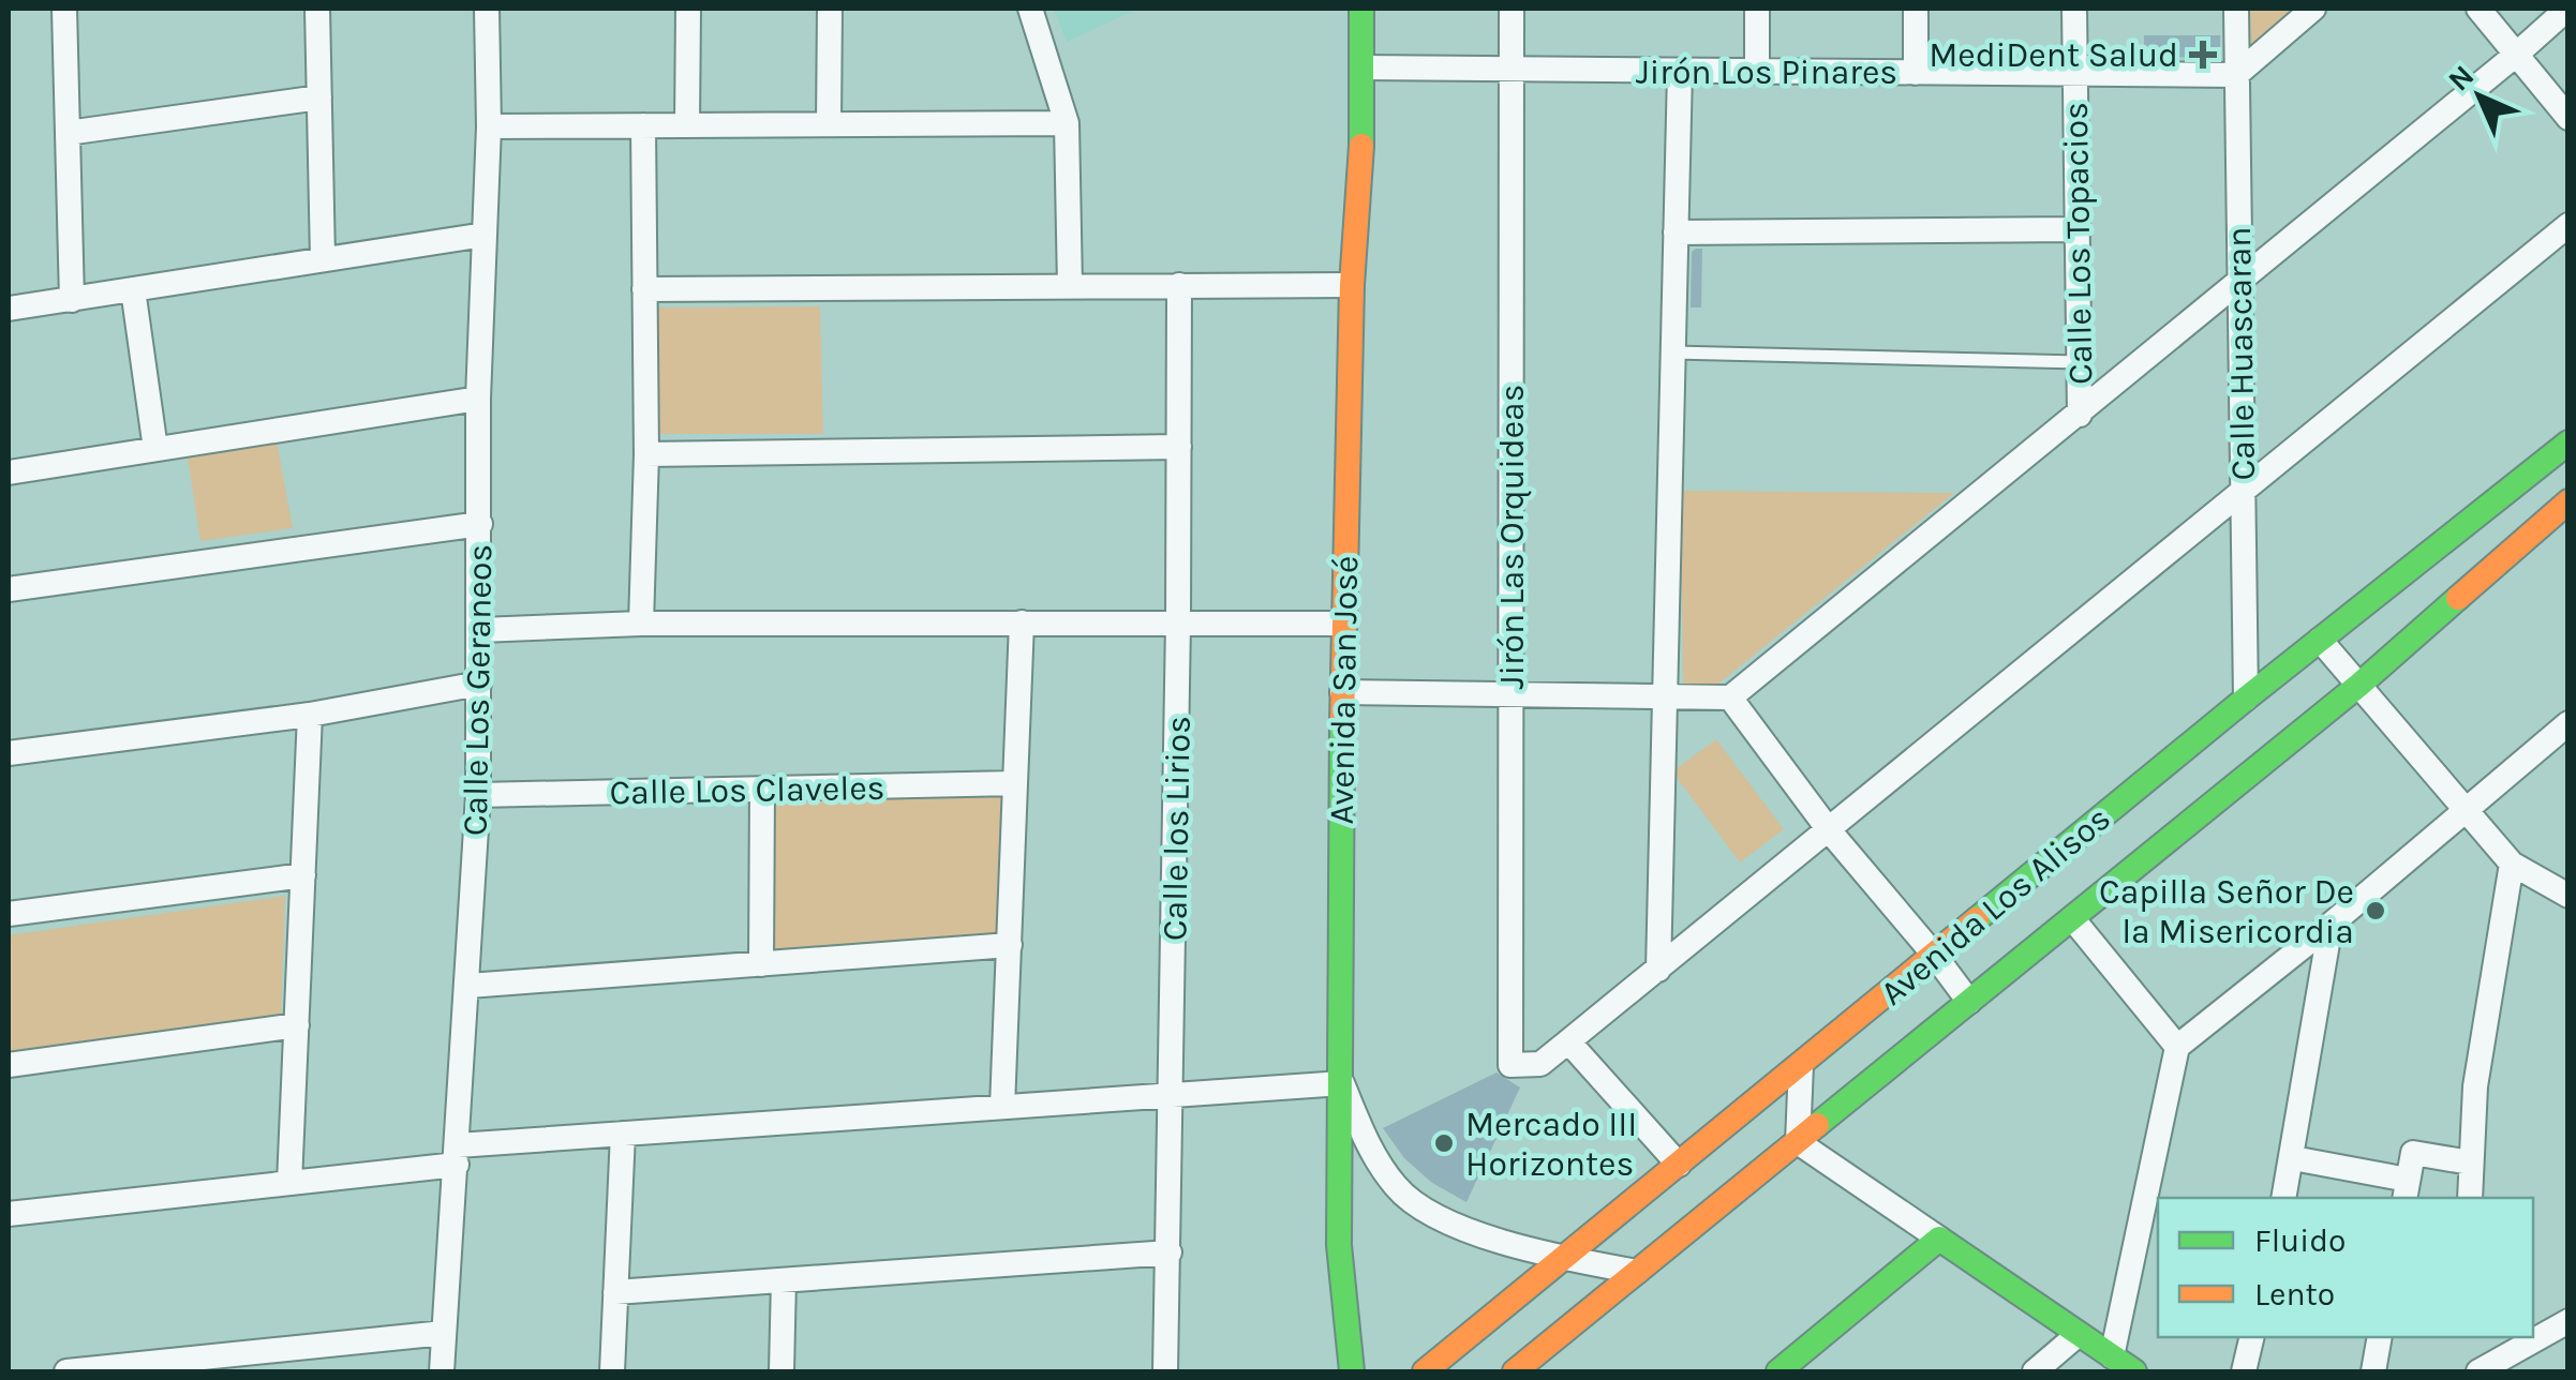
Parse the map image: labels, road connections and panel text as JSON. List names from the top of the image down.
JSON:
{
  "streets": {
    "street": [
      "Jirón Los Pinares",
      "Calle Los Topacios",
      "Calle Huascaran",
      "Jirón Las Orquideas",
      "Calle Los Geraneos",
      "Avenida San José",
      "Calle Los Claveles",
      "Calle los Lirios",
      "Avenida Los Alisos"
    ]
  },
  "crossings": [
    ["Jirón Los Pinares", "Calle Los Topacios"],
    ["Jirón Los Pinares", "Calle Huascaran"],
    ["Jirón Los Pinares", "Jirón Las Orquideas"],
    ["Jirón Los Pinares", "Avenida San José"],
    ["Calle Huascaran", "Avenida Los Alisos"],
    ["Calle Los Geraneos", "Calle Los Claveles"]
  ],
  "places": {
    "health": ["MediDent Salud"],
    "other": ["Capilla Señor De la Misericordia", "Mercado III Horizontes"]
  },
  "legend": ["Fluido", "Lento"],
  "north": "top left"
}
